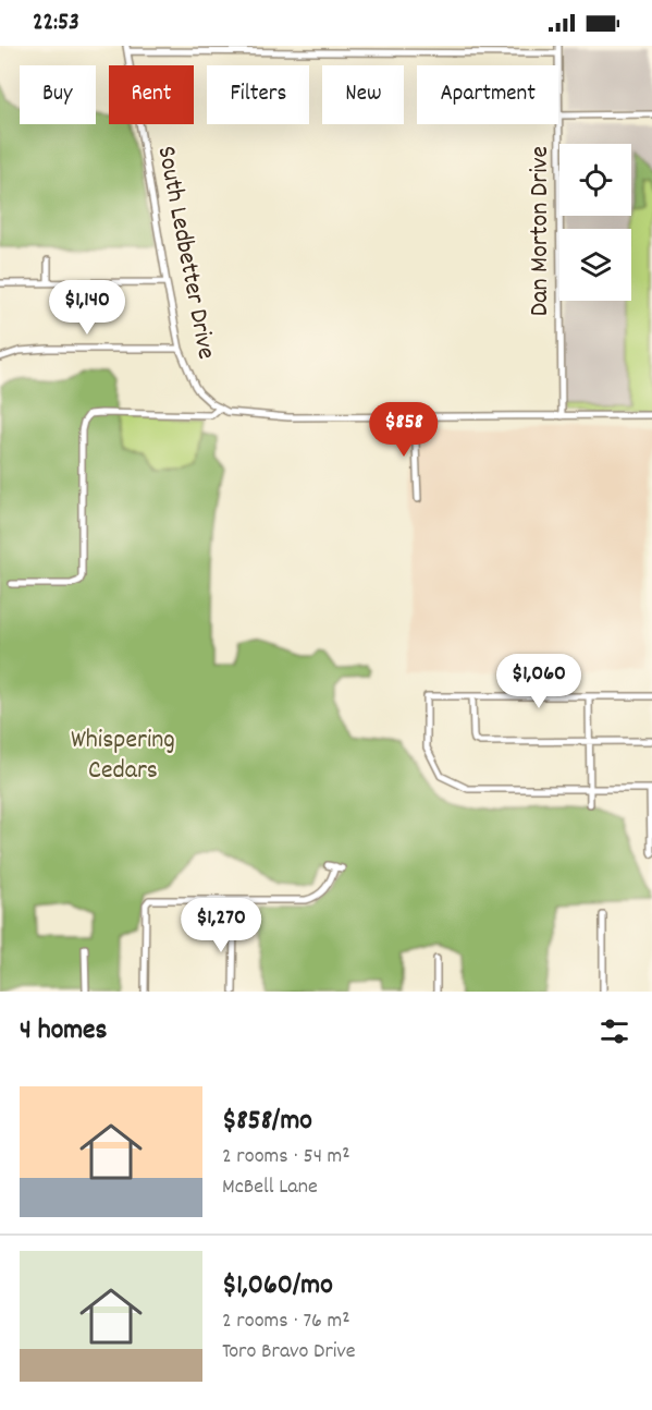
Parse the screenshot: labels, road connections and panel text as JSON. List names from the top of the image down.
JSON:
{
  "streets": {
    "street": ["Dan Morton Drive", "South Ledbetter Drive"]
  },
  "parks": ["Whispering Cedars"],
  "page": {
    "status": "22:53",
    "chip": [
      "Buy",
      "Rent",
      "Filters",
      "New",
      "Apartment"
    ],
    "price": [
      "$1,140",
      "$858",
      "$1,060",
      "$1,270"
    ],
    "heading": "4 homes",
    "list": [
      {
        "name": "$858/mo",
        "note": "2 rooms · 54 m² · McBell Lane"
      },
      {
        "name": "$1,060/mo",
        "note": "2 rooms · 76 m² · Toro Bravo Drive"
      }
    ]
  }
}
